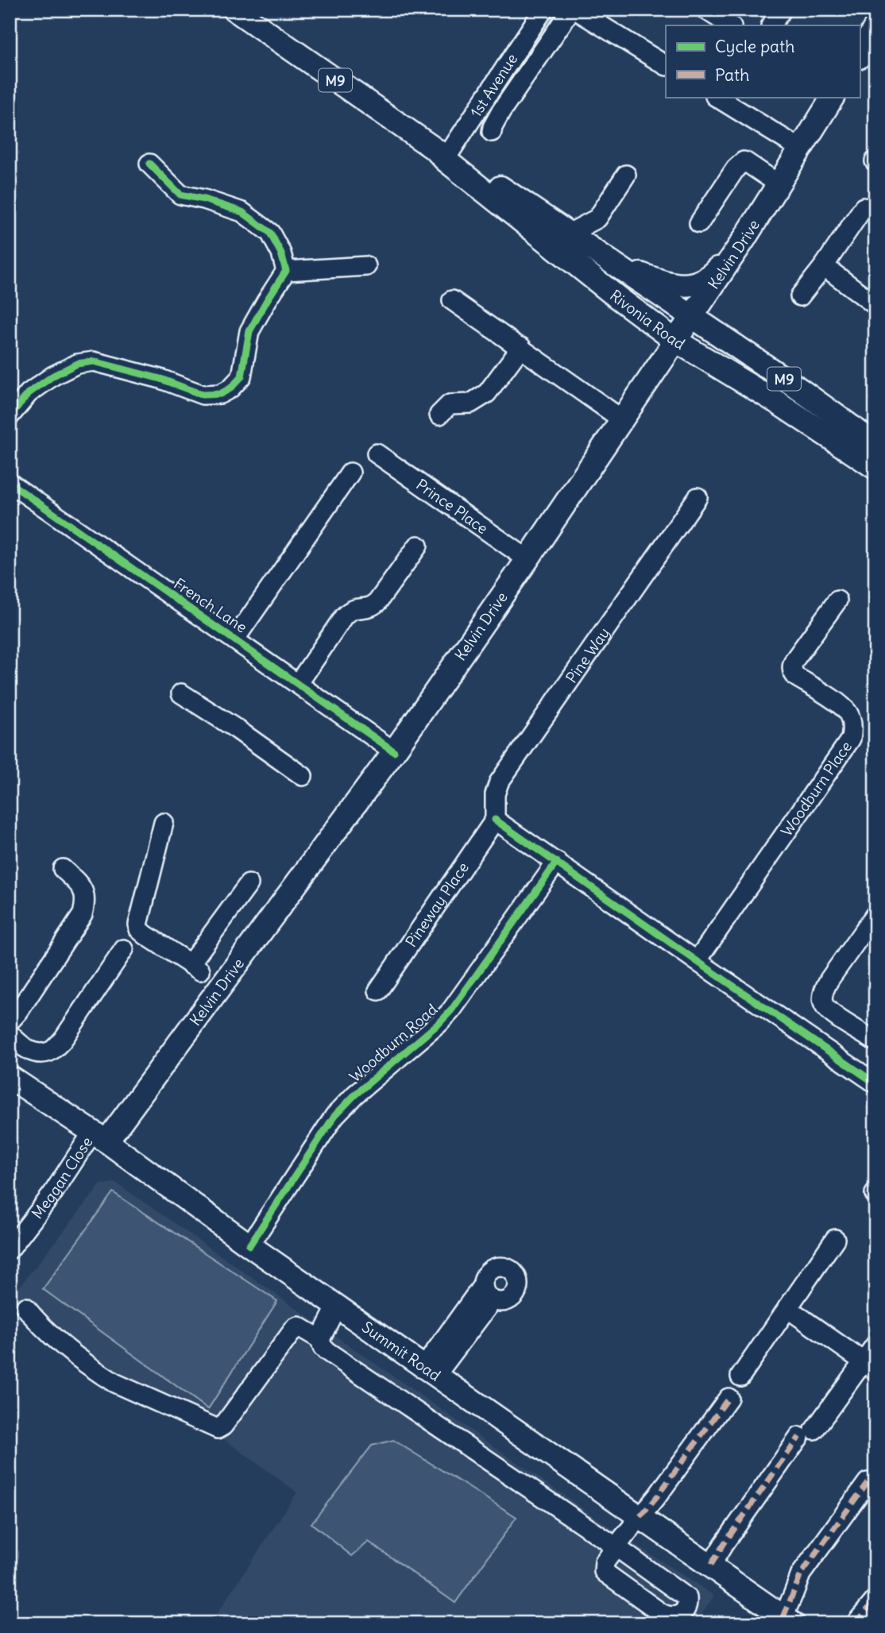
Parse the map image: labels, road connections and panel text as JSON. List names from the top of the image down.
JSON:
{
  "streets": {
    "main road": [
      "M9",
      "Kelvin Drive",
      "Rivonia Road",
      "Summit Road"
    ],
    "street": [
      "1st Avenue",
      "Prince Place",
      "French Lane",
      "Pine Way",
      "Woodburn Place",
      "Pineway Place",
      "Woodburn Road",
      "Meggan Close"
    ]
  },
  "crossings": [
    ["1st Avenue", "Rivonia Road"],
    ["Kelvin Drive", "Rivonia Road"],
    ["Kelvin Drive", "Prince Place"],
    ["Kelvin Drive", "French Lane"],
    ["Kelvin Drive", "Meggan Close"],
    ["Kelvin Drive", "Summit Road"],
    ["Pine Way", "Pineway Place"],
    ["Woodburn Road", "Summit Road"],
    ["Meggan Close", "Summit Road"]
  ],
  "legend": ["Cycle path", "Path"]
}
